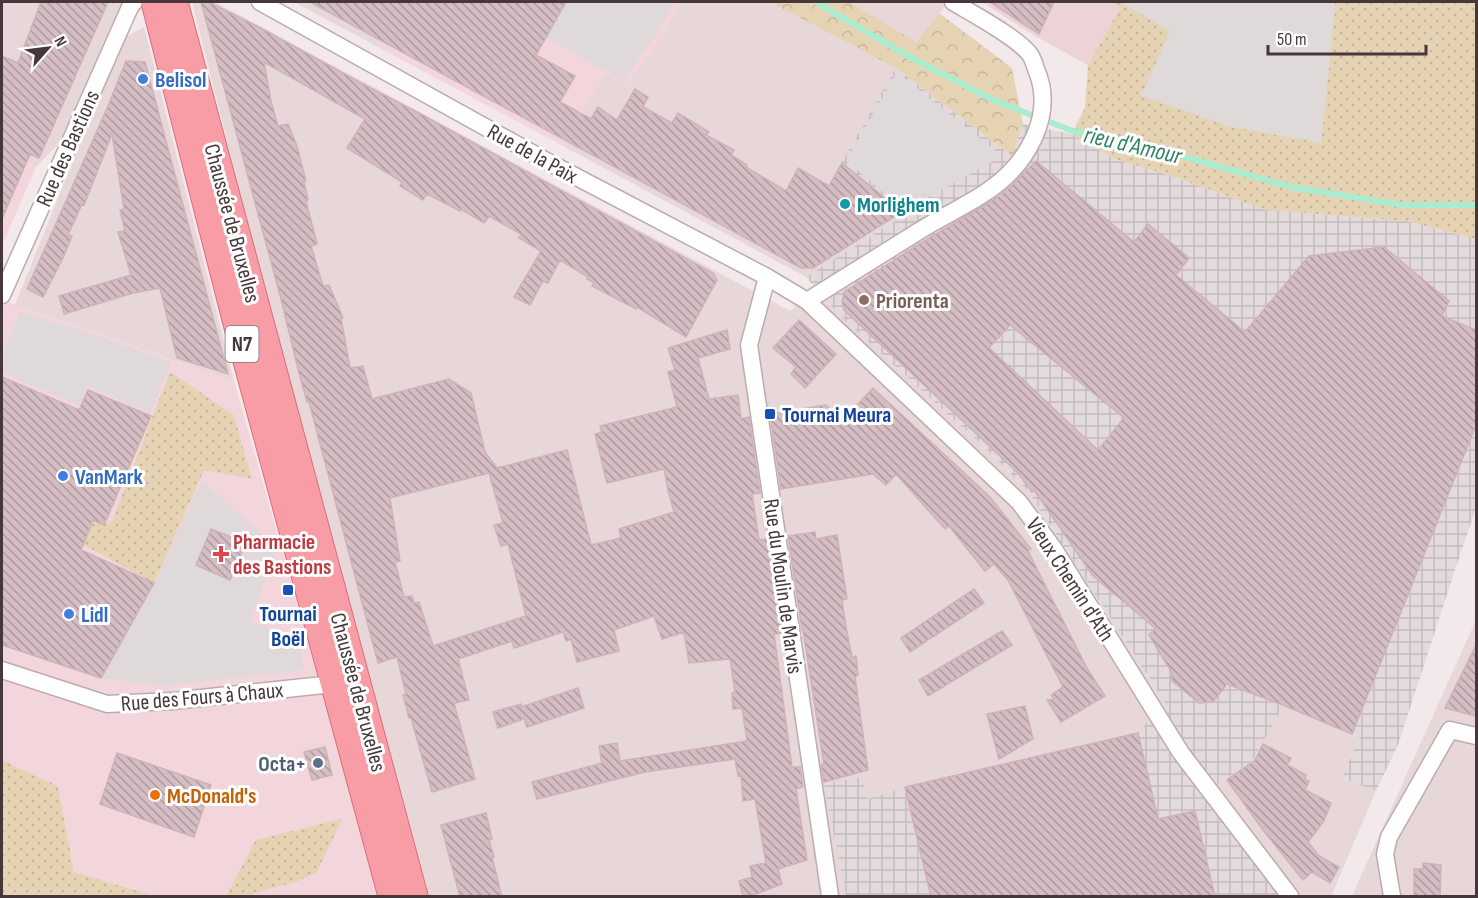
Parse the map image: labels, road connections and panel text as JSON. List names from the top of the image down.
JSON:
{
  "streets": {
    "main road": ["Chaussée de Bruxelles", "N7"],
    "street": [
      "Rue des Bastions",
      "Rue de la Paix",
      "Vieux Chemin d'Ath",
      "Rue du Moulin de Marvis",
      "Rue des Fours à Chaux"
    ]
  },
  "crossings": [
    ["Rue de la Paix", "Vieux Chemin d'Ath"],
    ["Rue de la Paix", "Rue du Moulin de Marvis"],
    ["Chaussée de Bruxelles", "Rue des Fours à Chaux"]
  ],
  "water": ["rieu d'Amour"],
  "places": {
    "other": [
      "Belisol",
      "Morlighem",
      "Priorenta",
      "VanMark",
      "Lidl",
      "Octa+",
      "McDonald's"
    ],
    "transit": ["Tournai Meura", "Tournai Boël"],
    "health": ["Pharmacie des Bastions"]
  },
  "scale_bar": "50 m",
  "north": "top right"
}
